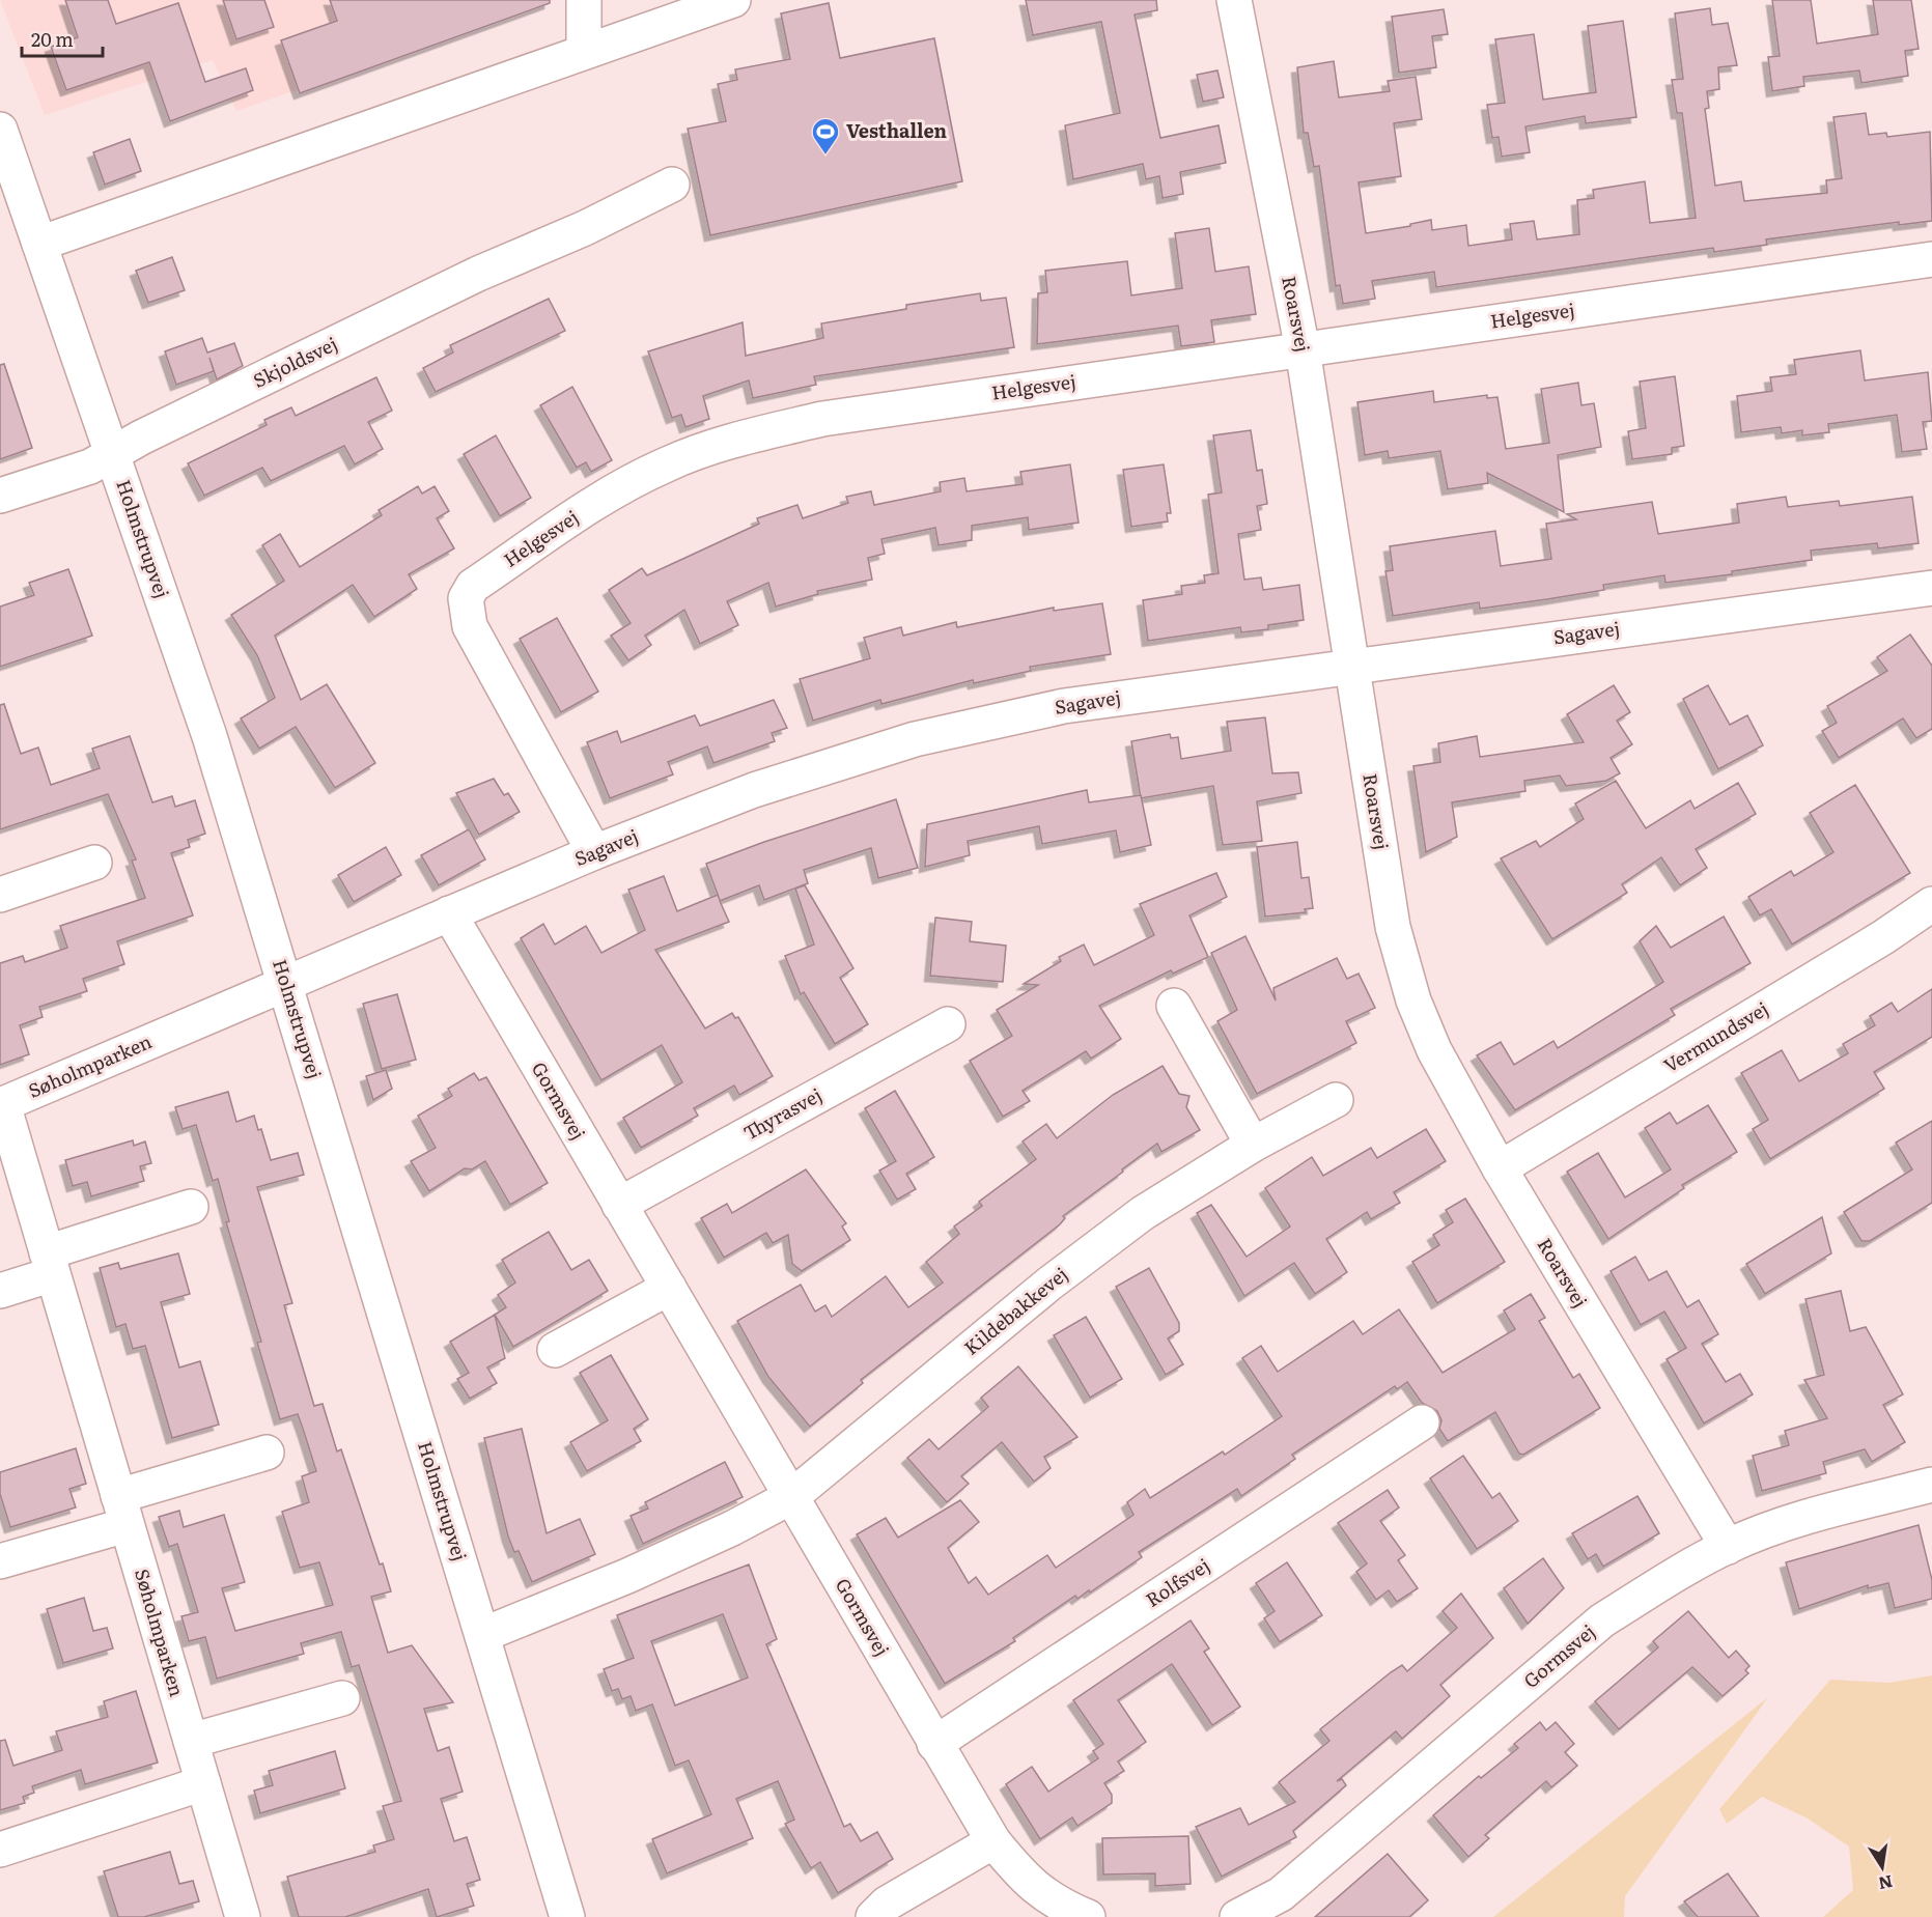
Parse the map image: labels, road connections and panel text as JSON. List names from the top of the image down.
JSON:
{
  "streets": {
    "street": [
      "Roarsvej",
      "Helgesvej",
      "Skjoldsvej",
      "Holmstrupvej",
      "Sagavej",
      "Vermundsvej",
      "Søholmparken",
      "Gormsvej",
      "Thyrasvej",
      "Kildebakkevej",
      "Rolfsvej"
    ]
  },
  "crossings": [
    ["Roarsvej", "Helgesvej"],
    ["Roarsvej", "Sagavej"],
    ["Roarsvej", "Vermundsvej"],
    ["Roarsvej", "Gormsvej"],
    ["Helgesvej", "Sagavej"],
    ["Skjoldsvej", "Holmstrupvej"],
    ["Holmstrupvej", "Sagavej"],
    ["Holmstrupvej", "Søholmparken"],
    ["Holmstrupvej", "Kildebakkevej"],
    ["Sagavej", "Søholmparken"],
    ["Sagavej", "Gormsvej"],
    ["Gormsvej", "Thyrasvej"],
    ["Gormsvej", "Kildebakkevej"],
    ["Gormsvej", "Rolfsvej"]
  ],
  "places": {
    "sports": ["Vesthallen"]
  },
  "scale_bar": "20 m",
  "north": "bottom"
}
